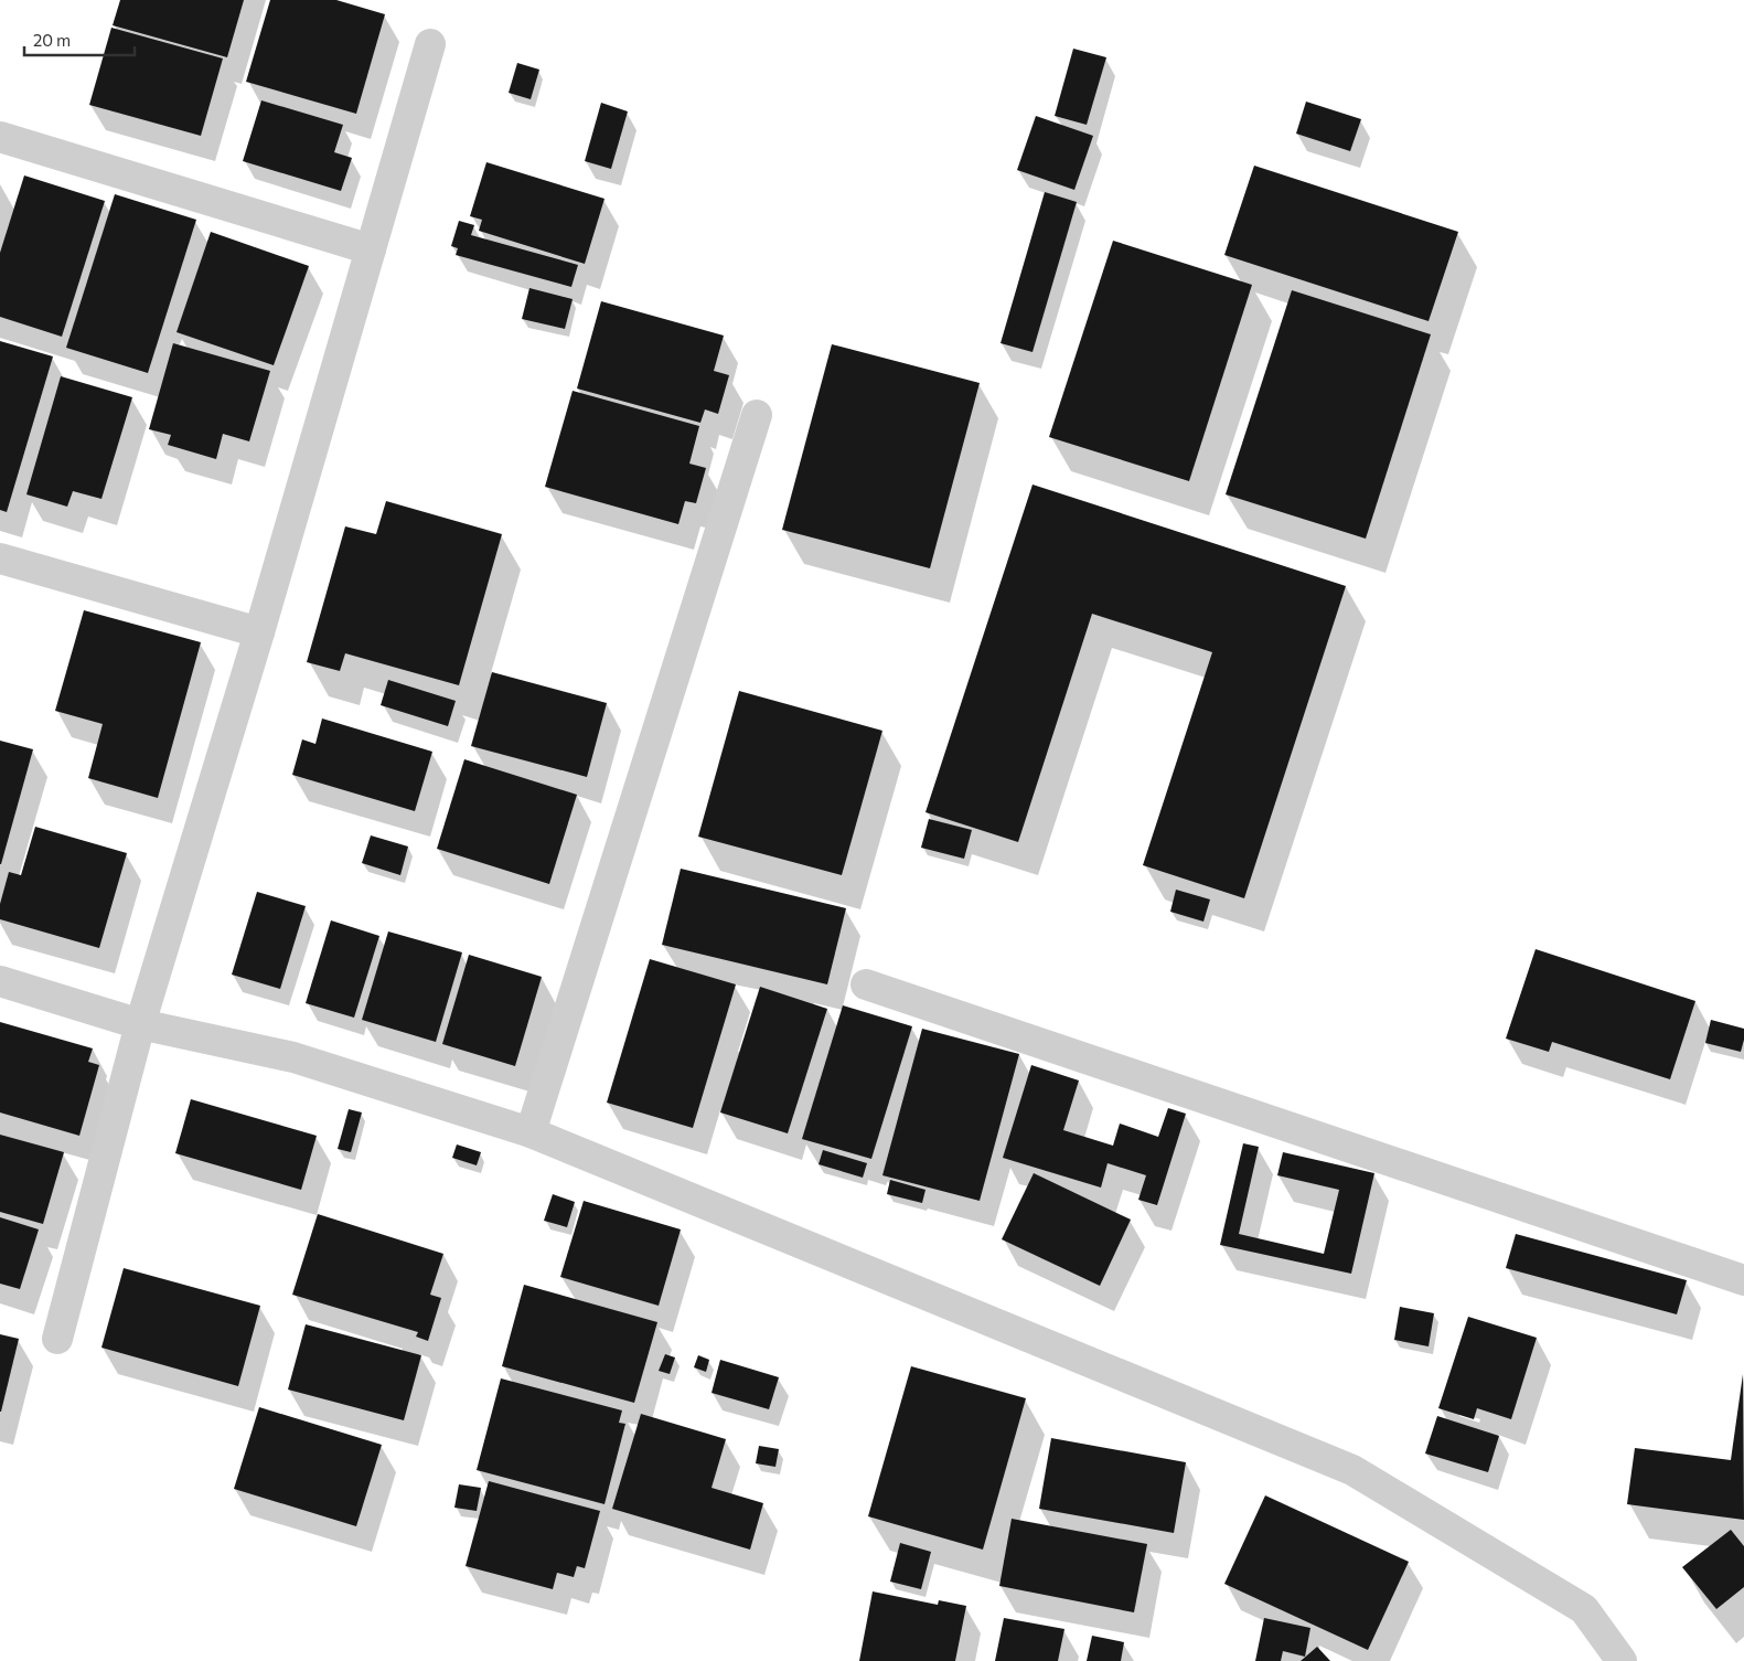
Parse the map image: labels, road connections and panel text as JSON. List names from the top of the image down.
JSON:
{
  "scale_bar": "20 m"
}
